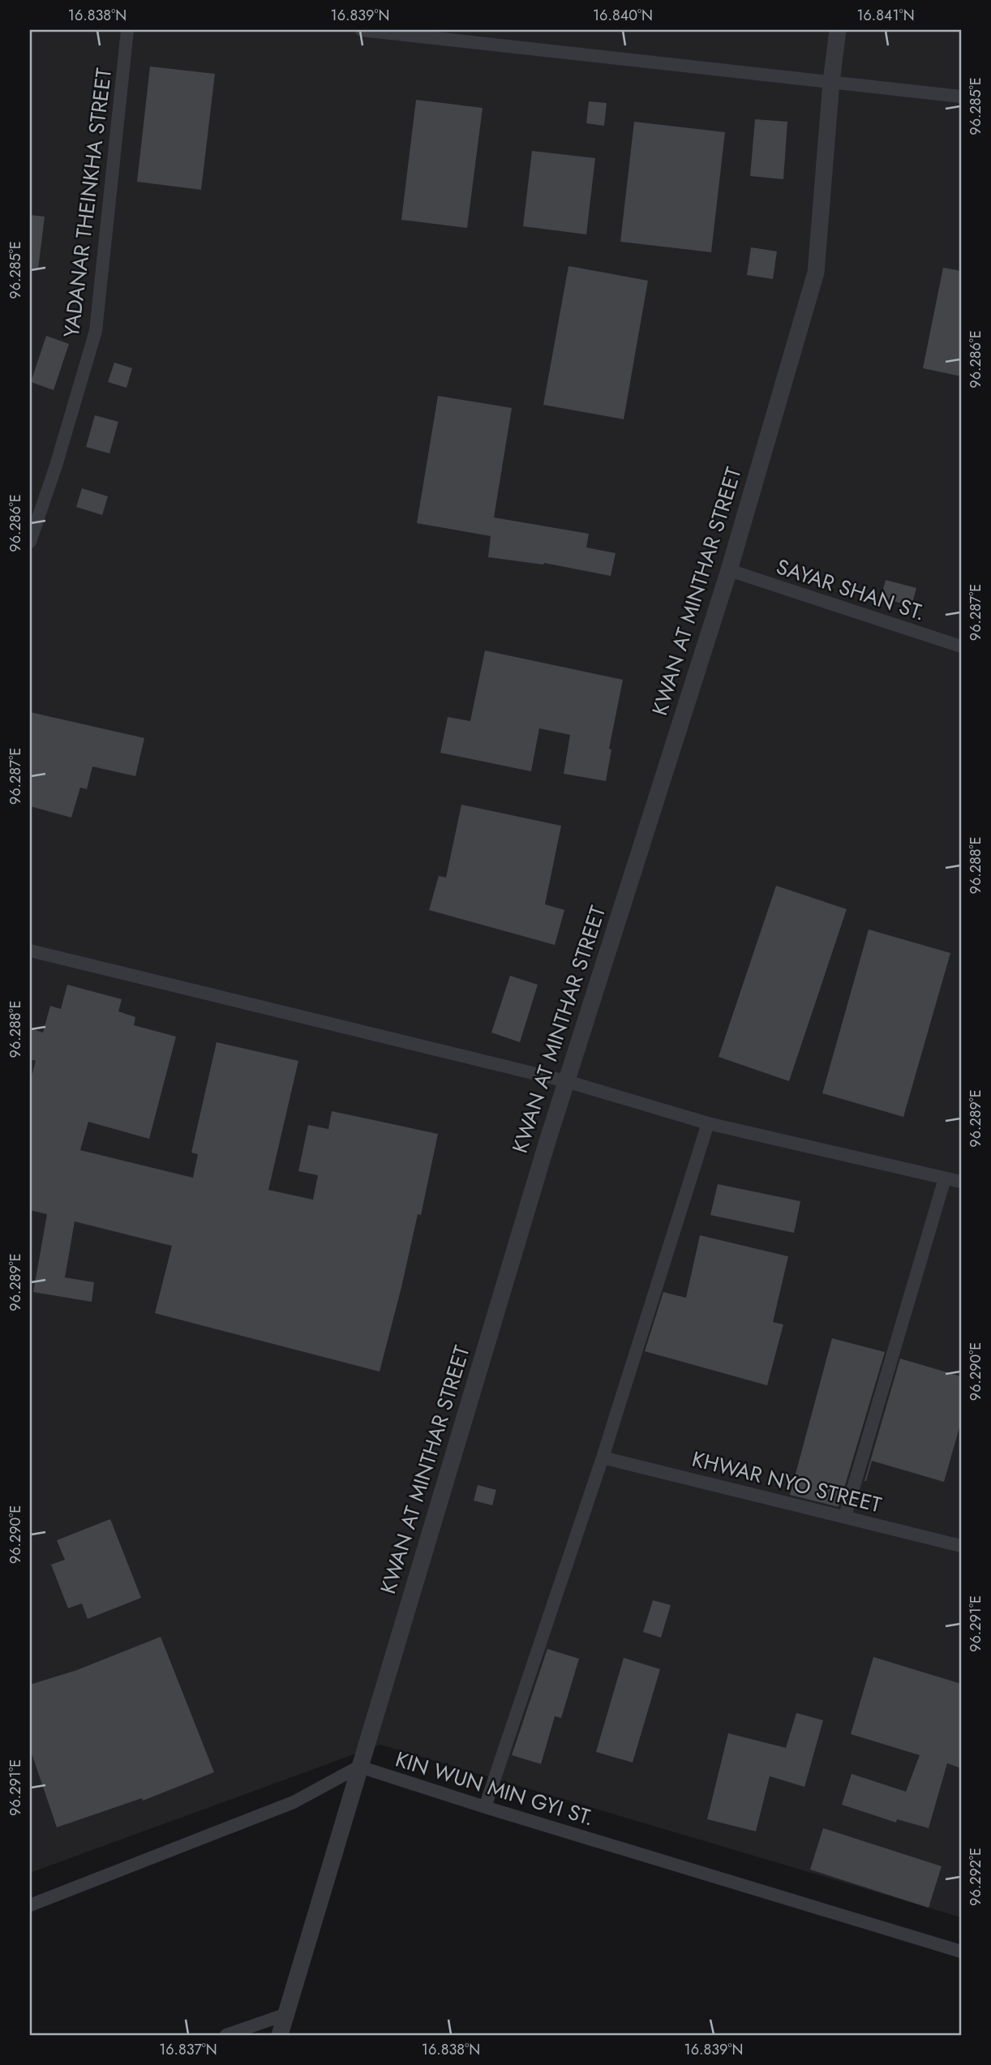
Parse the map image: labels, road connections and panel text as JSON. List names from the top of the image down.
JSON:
{
  "streets": {
    "street": [
      "YADANAR THEINKHA STREET",
      "SAYAR SHAN ST.",
      "KWAN AT MINTHAR STREET",
      "KHWAR NYO STREET",
      "KIN WUN MIN GYI ST."
    ]
  },
  "crossings": [
    ["SAYAR SHAN ST.", "KWAN AT MINTHAR STREET"],
    ["KWAN AT MINTHAR STREET", "KIN WUN MIN GYI ST."]
  ],
  "coordinates": [
    "16.838°N",
    "16.839°N",
    "16.840°N",
    "16.841°N",
    "96.285°E",
    "96.286°E",
    "96.287°E",
    "96.288°E",
    "96.289°E",
    "96.290°E",
    "96.291°E",
    "96.292°E",
    "16.837°N"
  ]
}
